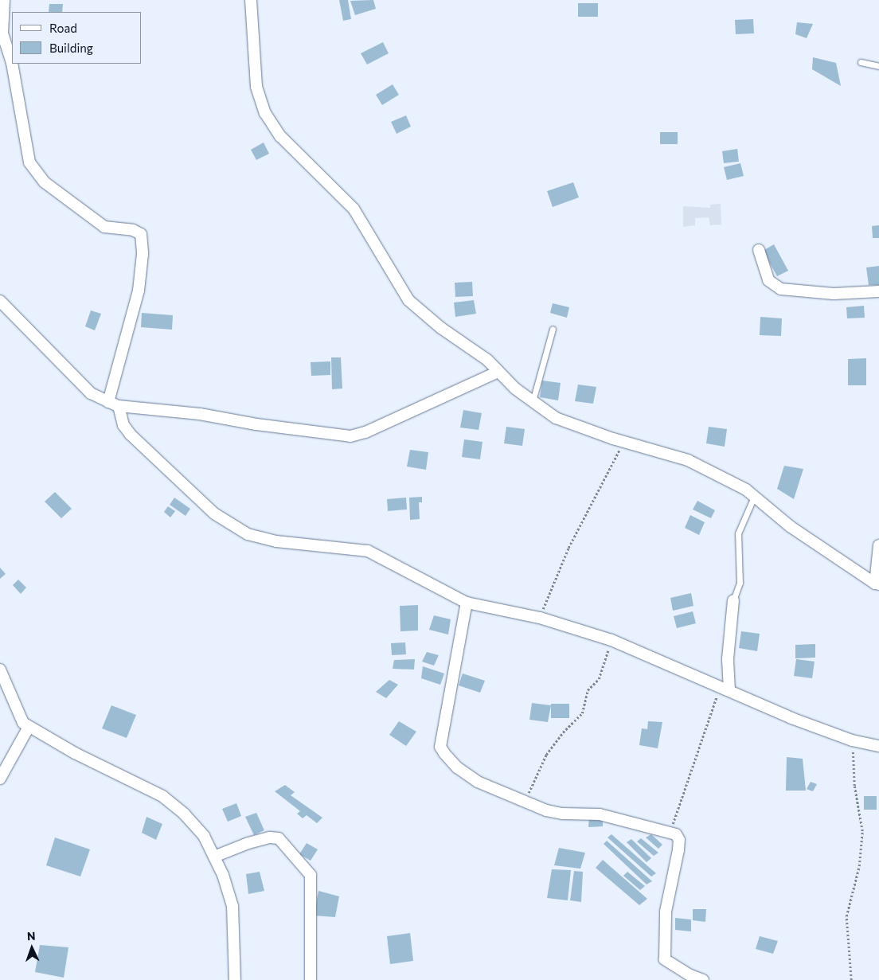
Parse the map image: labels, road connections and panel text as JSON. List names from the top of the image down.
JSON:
{
  "legend": ["Road", "Building"],
  "north": "top"
}
